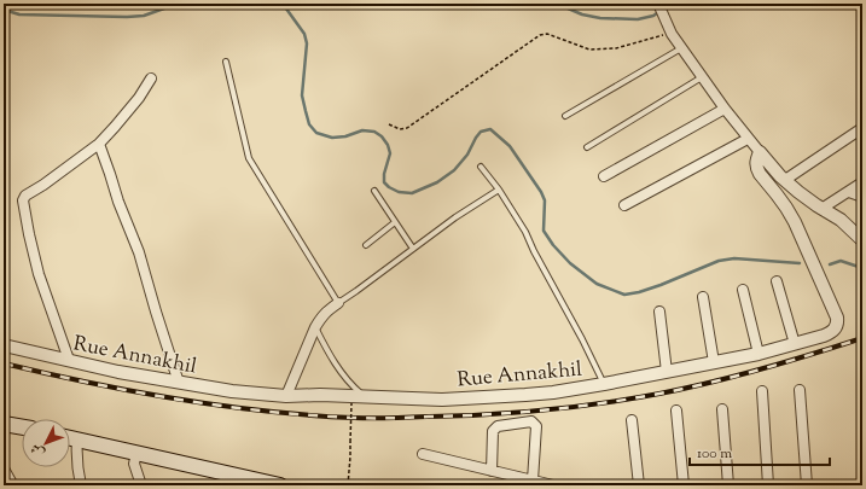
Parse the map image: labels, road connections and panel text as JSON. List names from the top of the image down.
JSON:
{
  "streets": {
    "street": ["Rue Annakhil"]
  },
  "scale_bar": "100 m",
  "north": "bottom left"
}
